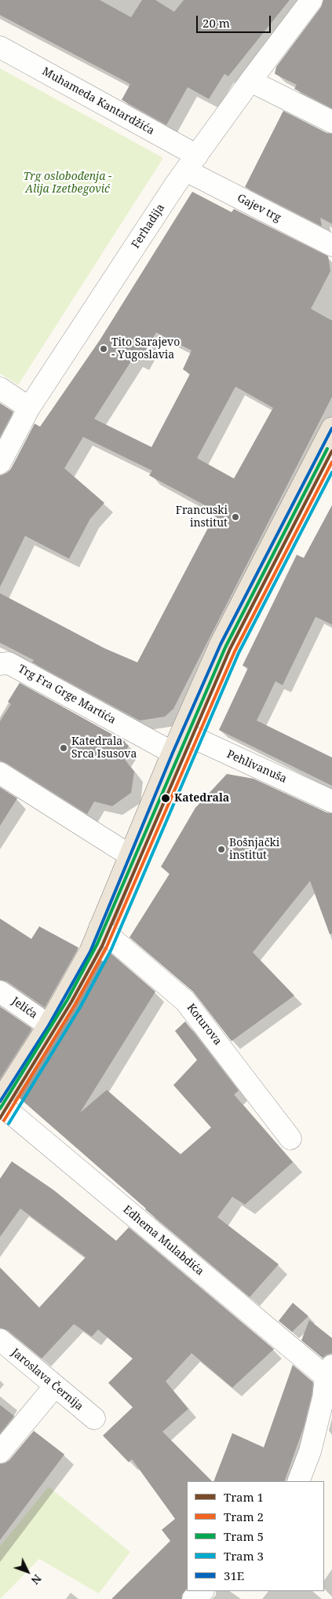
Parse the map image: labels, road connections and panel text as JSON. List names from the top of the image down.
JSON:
{
  "streets": {
    "street": [
      "Muhameda Kantardžića",
      "Gajev trg",
      "Ferhadija",
      "Trg Fra Grge Martića",
      "Pehlivanuša",
      "Jelića",
      "Koturova",
      "Edhema Mulabdića",
      "Jaroslava Černija"
    ]
  },
  "crossings": [
    ["Muhameda Kantardžića", "Gajev trg"],
    ["Muhameda Kantardžića", "Ferhadija"],
    ["Gajev trg", "Ferhadija"]
  ],
  "parks": ["Trg oslobođenja - Alija Izetbegović"],
  "places": [
    "Tito Sarajevo - Yugoslavia",
    "Francuski institut",
    "Katedrala Srca Isusova",
    "Katedrala",
    "Bošnjački institut"
  ],
  "lines": [
    "transit line 31E",
    "tram line 5",
    "tram line 1",
    "tram line 2",
    "tram line 3"
  ],
  "legend": [
    "Tram 1",
    "Tram 2",
    "Tram 5",
    "Tram 3",
    "31E"
  ],
  "scale_bar": "20 m",
  "north": "bottom right"
}
